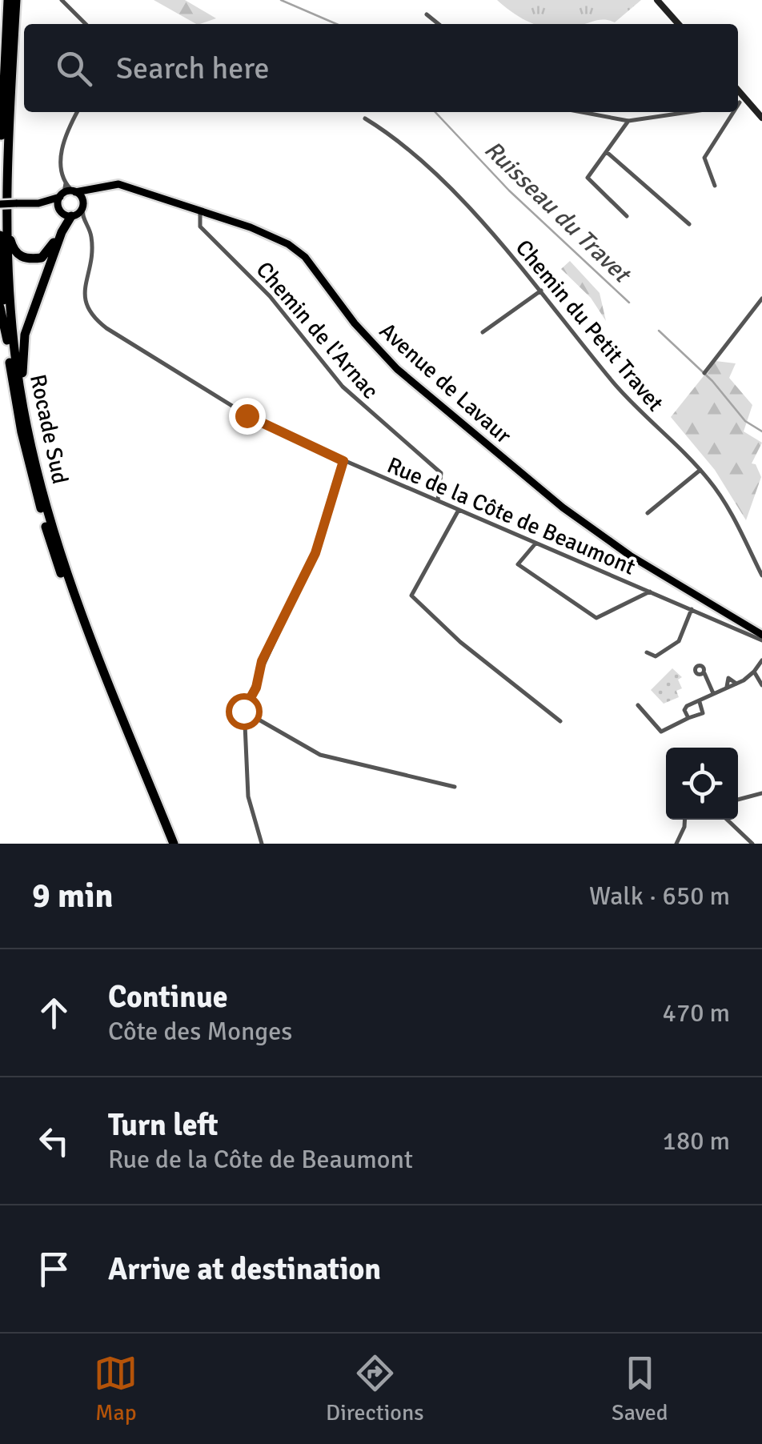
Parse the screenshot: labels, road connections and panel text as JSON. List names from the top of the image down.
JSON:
{
  "streets": {
    "highway": ["Rocade Sud"],
    "main road": ["Avenue de Lavaur"],
    "street": ["Chemin du Petit Travet", "Chemin de l'Arnac", "Rue de la Côte de Beaumont"]
  },
  "crossings": [
    ["Chemin de l'Arnac", "Avenue de Lavaur"],
    ["Chemin de l'Arnac", "Rue de la Côte de Beaumont"],
    ["Avenue de Lavaur", "Rue de la Côte de Beaumont"]
  ],
  "water": ["Ruisseau du Travet"],
  "page": {
    "search": "Search here",
    "heading": ["9 min", "Walk · 650 m"],
    "list": [
      ["Continue", "Côte des Monges", "470 m"],
      ["Turn left", "Rue de la Côte de Beaumont", "180 m"],
      "Arrive at destination"
    ],
    "nav": ["Map", "Directions", "Saved"]
  }
}
